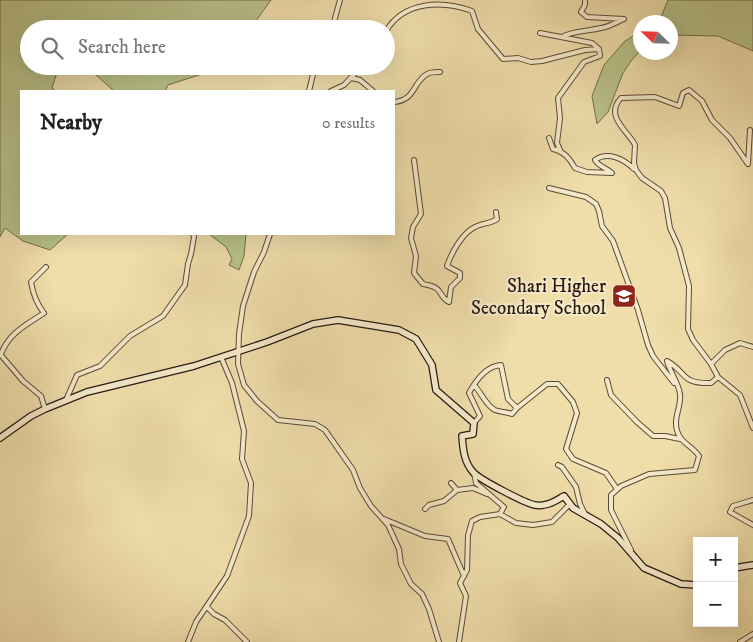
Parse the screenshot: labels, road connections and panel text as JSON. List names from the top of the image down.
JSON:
{
  "places": {
    "school or university": ["Shari Higher Secondary School"]
  },
  "north": "top left",
  "page": {
    "search": "Search here",
    "heading": ["Nearby", "0 results"],
    "map_buttons": ["+", "−"]
  }
}
